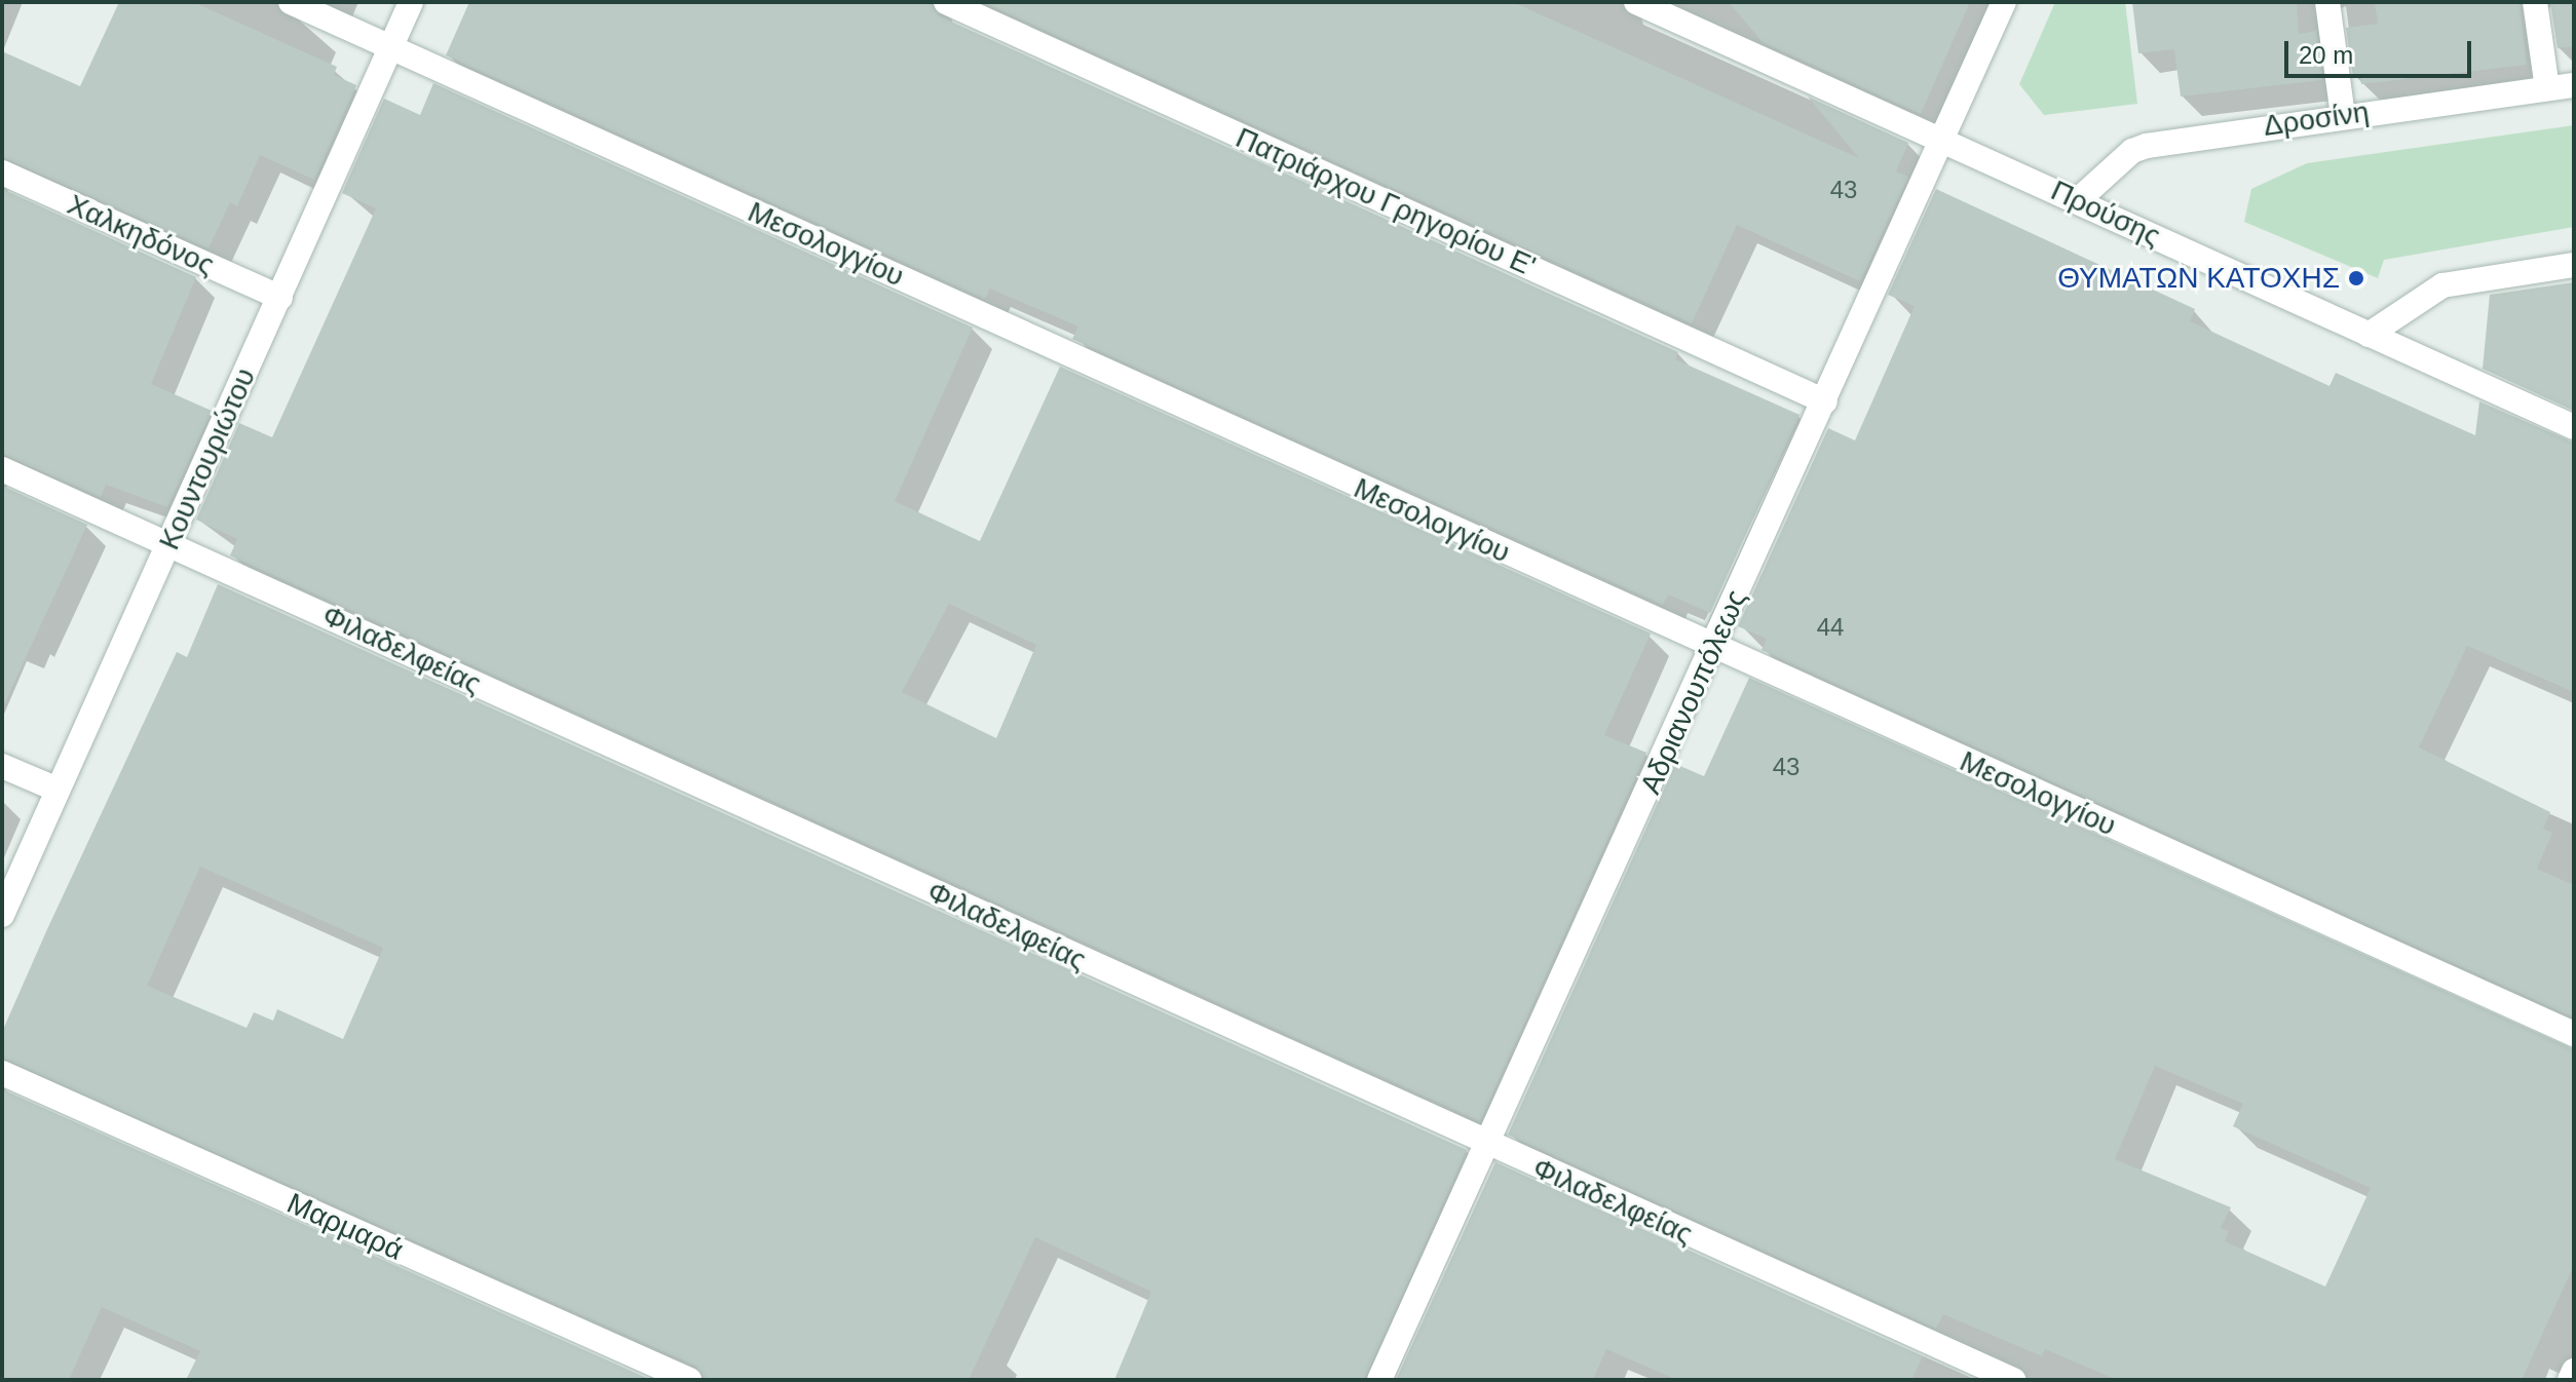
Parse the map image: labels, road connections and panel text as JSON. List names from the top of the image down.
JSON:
{
  "streets": {
    "street": [
      "Δροσίνη",
      "Πατριάρχου Γρηγορίου Ε'",
      "Προύσης",
      "Χαλκηδόνος",
      "Μεσολογγίου",
      "Κουντουριώτου",
      "Φιλαδελφείας",
      "Αδριανουπόλεως",
      "Μαρμαρά"
    ]
  },
  "crossings": [
    ["Δροσίνη", "Προύσης"],
    ["Πατριάρχου Γρηγορίου Ε'", "Αδριανουπόλεως"],
    ["Προύσης", "Αδριανουπόλεως"],
    ["Χαλκηδόνος", "Κουντουριώτου"],
    ["Μεσολογγίου", "Κουντουριώτου"],
    ["Μεσολογγίου", "Αδριανουπόλεως"],
    ["Κουντουριώτου", "Φιλαδελφείας"],
    ["Φιλαδελφείας", "Αδριανουπόλεως"]
  ],
  "places": ["ΘΥΜΑΤΩΝ ΚΑΤΟΧΗΣ"],
  "house_numbers": ["43", "44", "43"],
  "scale_bar": "20 m"
}
